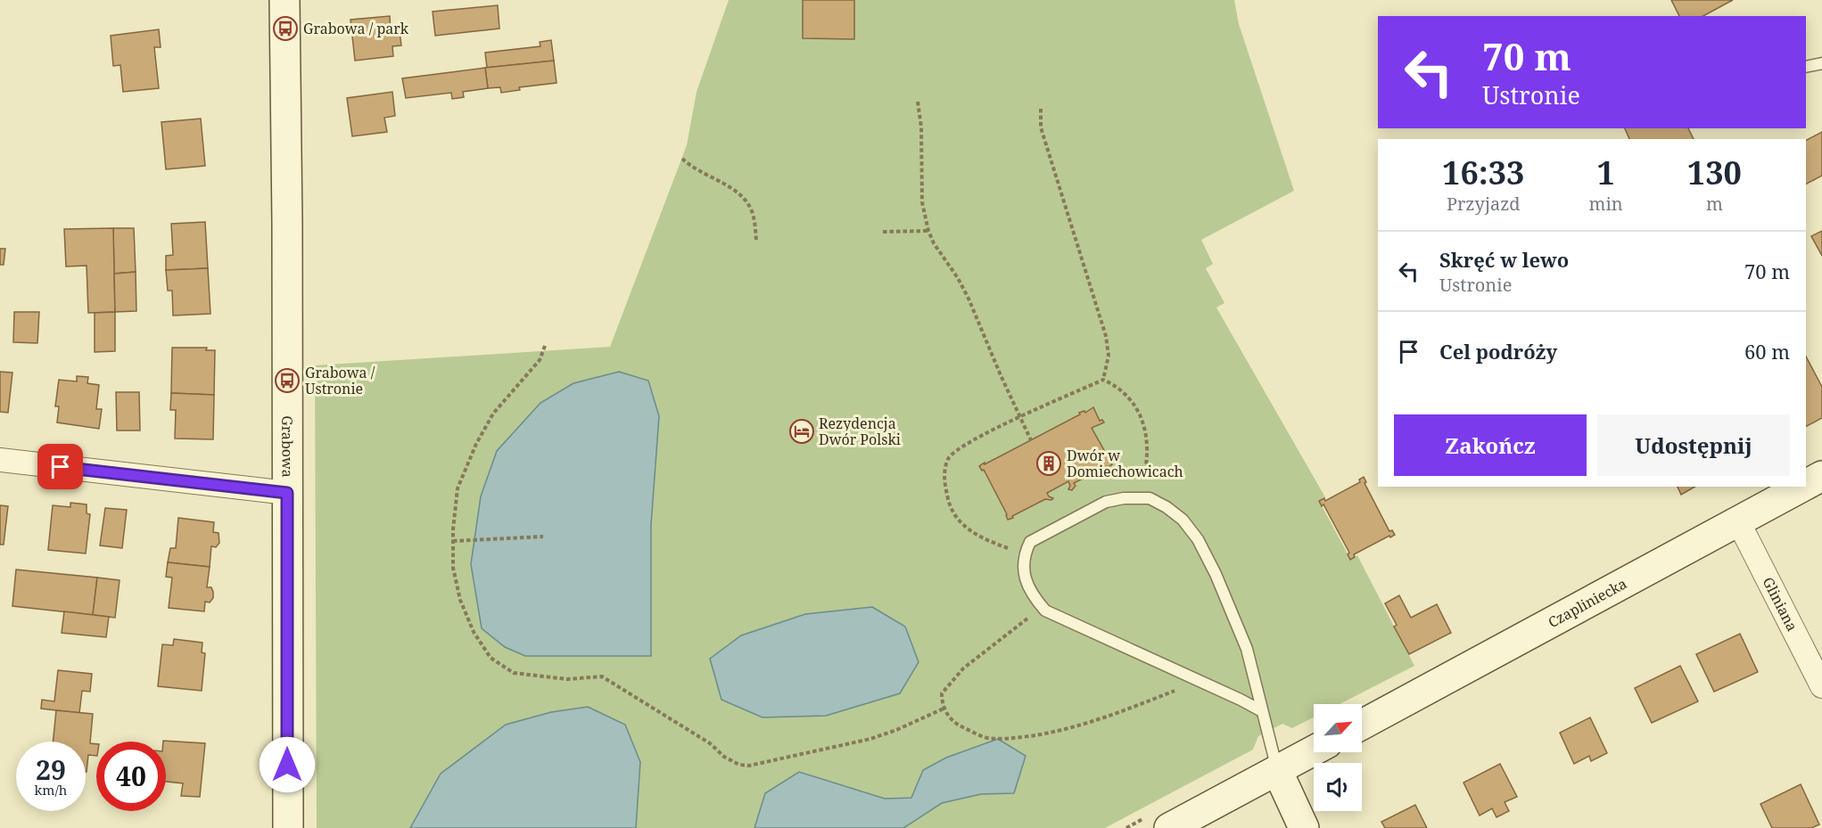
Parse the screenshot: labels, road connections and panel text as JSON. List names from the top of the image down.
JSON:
{
  "streets": {
    "street": ["Grabowa", "Czapliniecka", "Gliniana"]
  },
  "crossings": [
    ["Czapliniecka", "Gliniana"]
  ],
  "places": {
    "bus stop": ["Grabowa / park", "Grabowa / Ustronie"],
    "hotel": ["Rezydencja Dwór Polski"],
    "building": ["Dwór w Domiechowicach"]
  },
  "north": "top right",
  "page": {
    "turn": ["70 m", "Ustronie"],
    "eta": [
      "16:33",
      "Przyjazd",
      "1",
      "min",
      "130",
      "m"
    ],
    "list": [
      {
        "name": "Skręć w lewo",
        "note": "Ustronie",
        "value": "70 m"
      },
      {
        "name": "Cel podróży",
        "value": "60 m"
      }
    ],
    "buttons": ["Zakończ", "Udostępnij"],
    "speed": "29 km/h",
    "limit": "40"
  }
}
